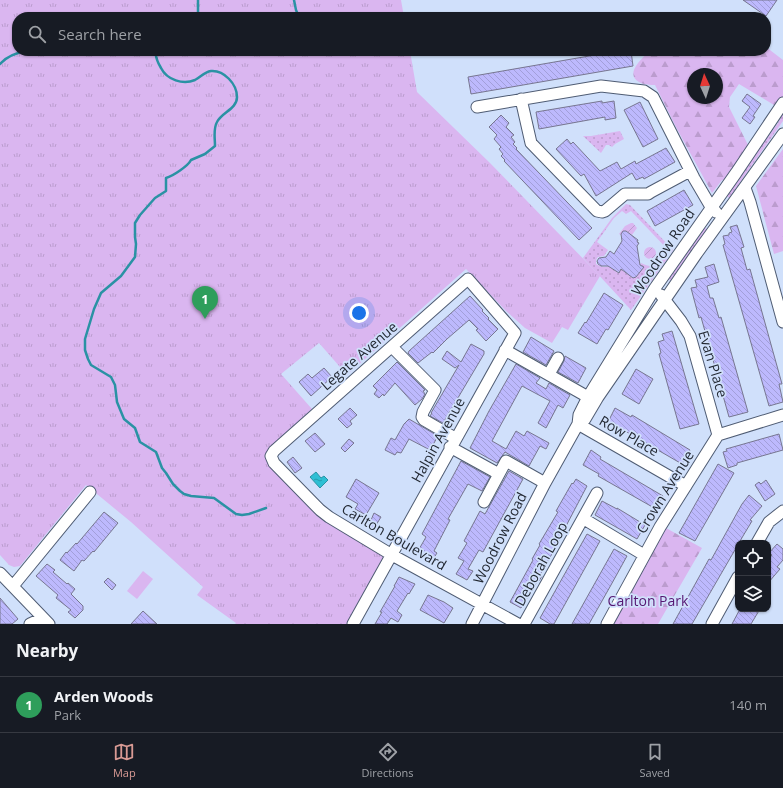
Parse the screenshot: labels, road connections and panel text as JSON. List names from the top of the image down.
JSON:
{
  "streets": {
    "street": [
      "Woodrow Road",
      "Legate Avenue",
      "Evan Place",
      "Row Place",
      "Halpin Avenue",
      "Crown Avenue",
      "Carlton Boulevard",
      "Deborah Loop"
    ]
  },
  "crossings": [
    ["Woodrow Road", "Evan Place"],
    ["Woodrow Road", "Row Place"],
    ["Woodrow Road", "Carlton Boulevard"],
    ["Legate Avenue", "Halpin Avenue"],
    ["Legate Avenue", "Carlton Boulevard"],
    ["Evan Place", "Crown Avenue"],
    ["Row Place", "Crown Avenue"],
    ["Halpin Avenue", "Carlton Boulevard"],
    ["Crown Avenue", "Deborah Loop"]
  ],
  "parks": ["Carlton Park"],
  "north": "top",
  "page": {
    "search": "Search here",
    "pins": "1",
    "heading": "Nearby",
    "list": [
      {
        "mark": "1",
        "name": "Arden Woods",
        "note": "Park",
        "value": "140 m"
      }
    ],
    "nav": ["Map", "Directions", "Saved"]
  }
}
